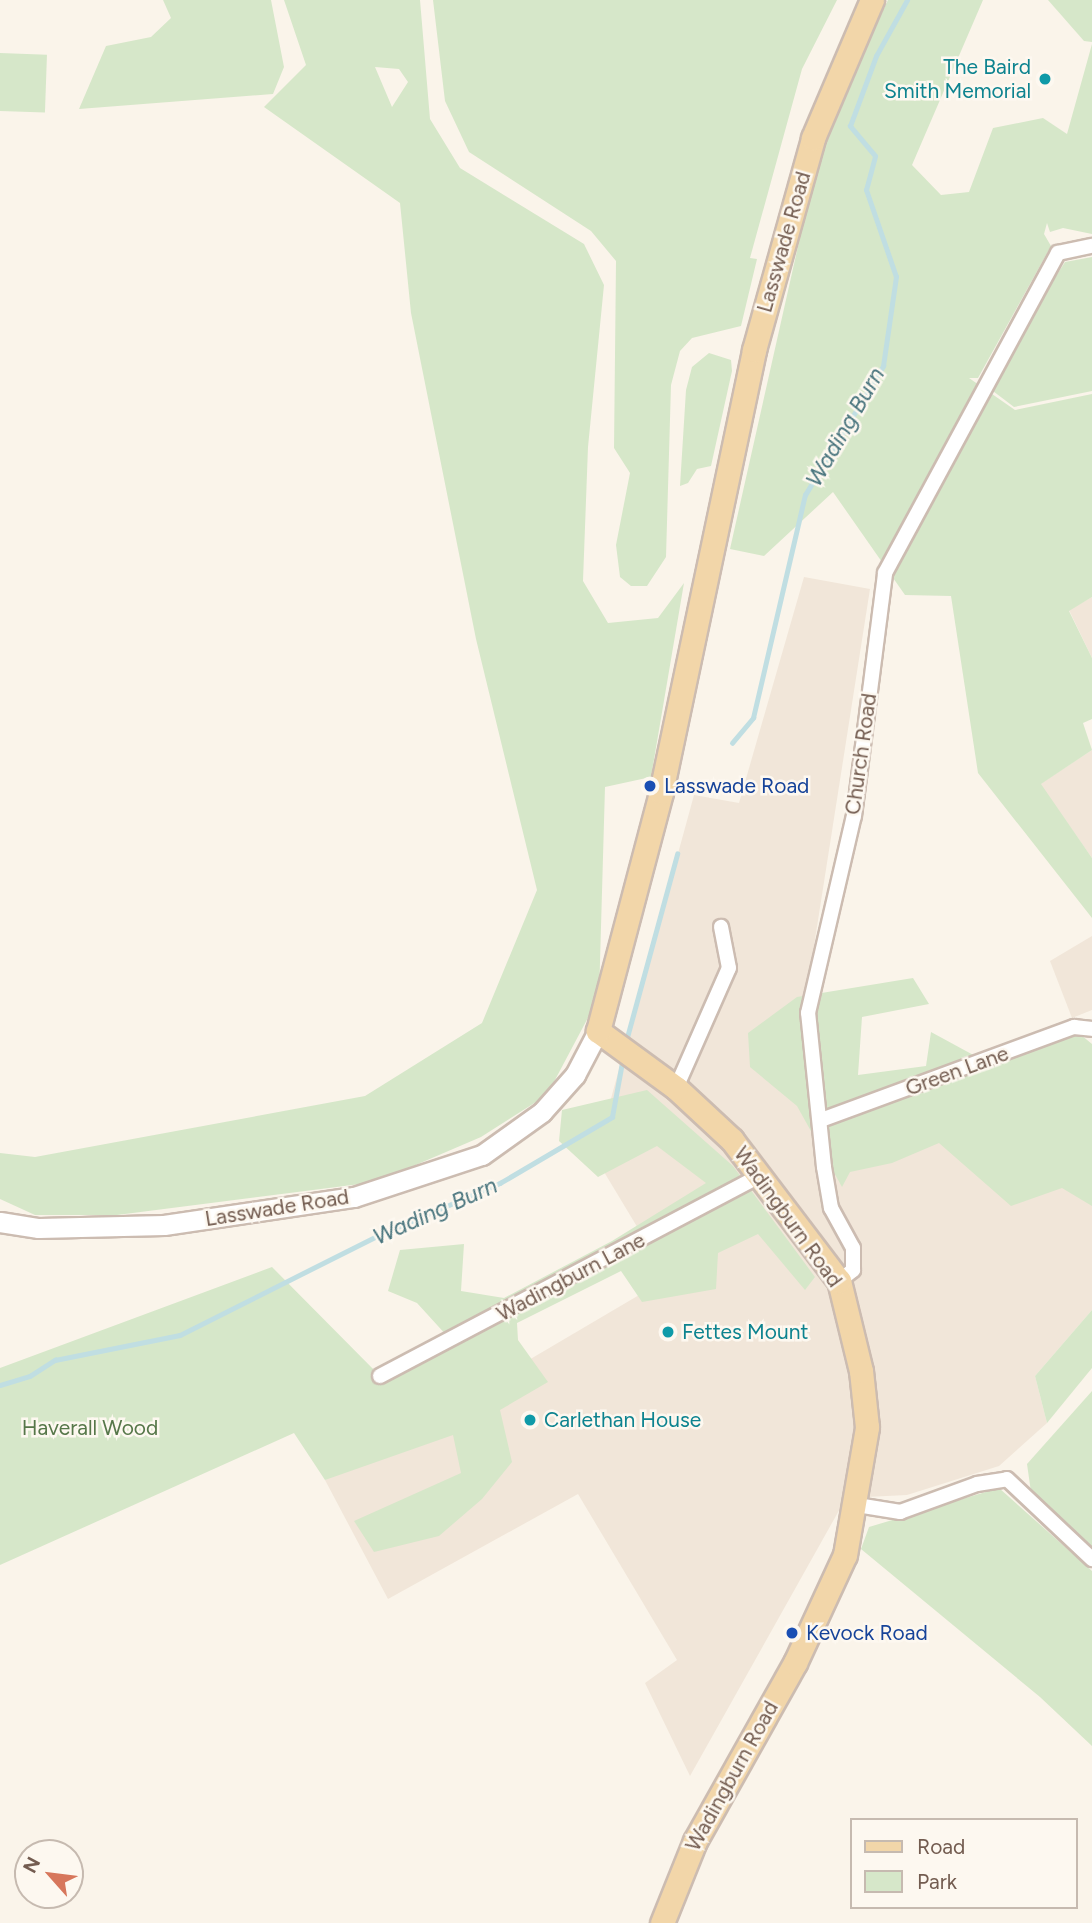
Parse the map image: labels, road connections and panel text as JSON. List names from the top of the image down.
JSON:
{
  "streets": {
    "main road": ["Lasswade Road", "Wadingburn Road"],
    "street": ["Church Road", "Green Lane", "Wadingburn Lane"]
  },
  "crossings": [
    ["Lasswade Road", "Wadingburn Road"],
    ["Church Road", "Green Lane"],
    ["Church Road", "Wadingburn Road"],
    ["Wadingburn Road", "Wadingburn Lane"]
  ],
  "water": ["Wading Burn"],
  "parks": ["Haverall Wood"],
  "places": [
    "The Baird Smith Memorial",
    "Lasswade Road",
    "Fettes Mount",
    "Carlethan House",
    "Kevock Road"
  ],
  "legend": ["Road", "Park"],
  "north": "top left"
}
